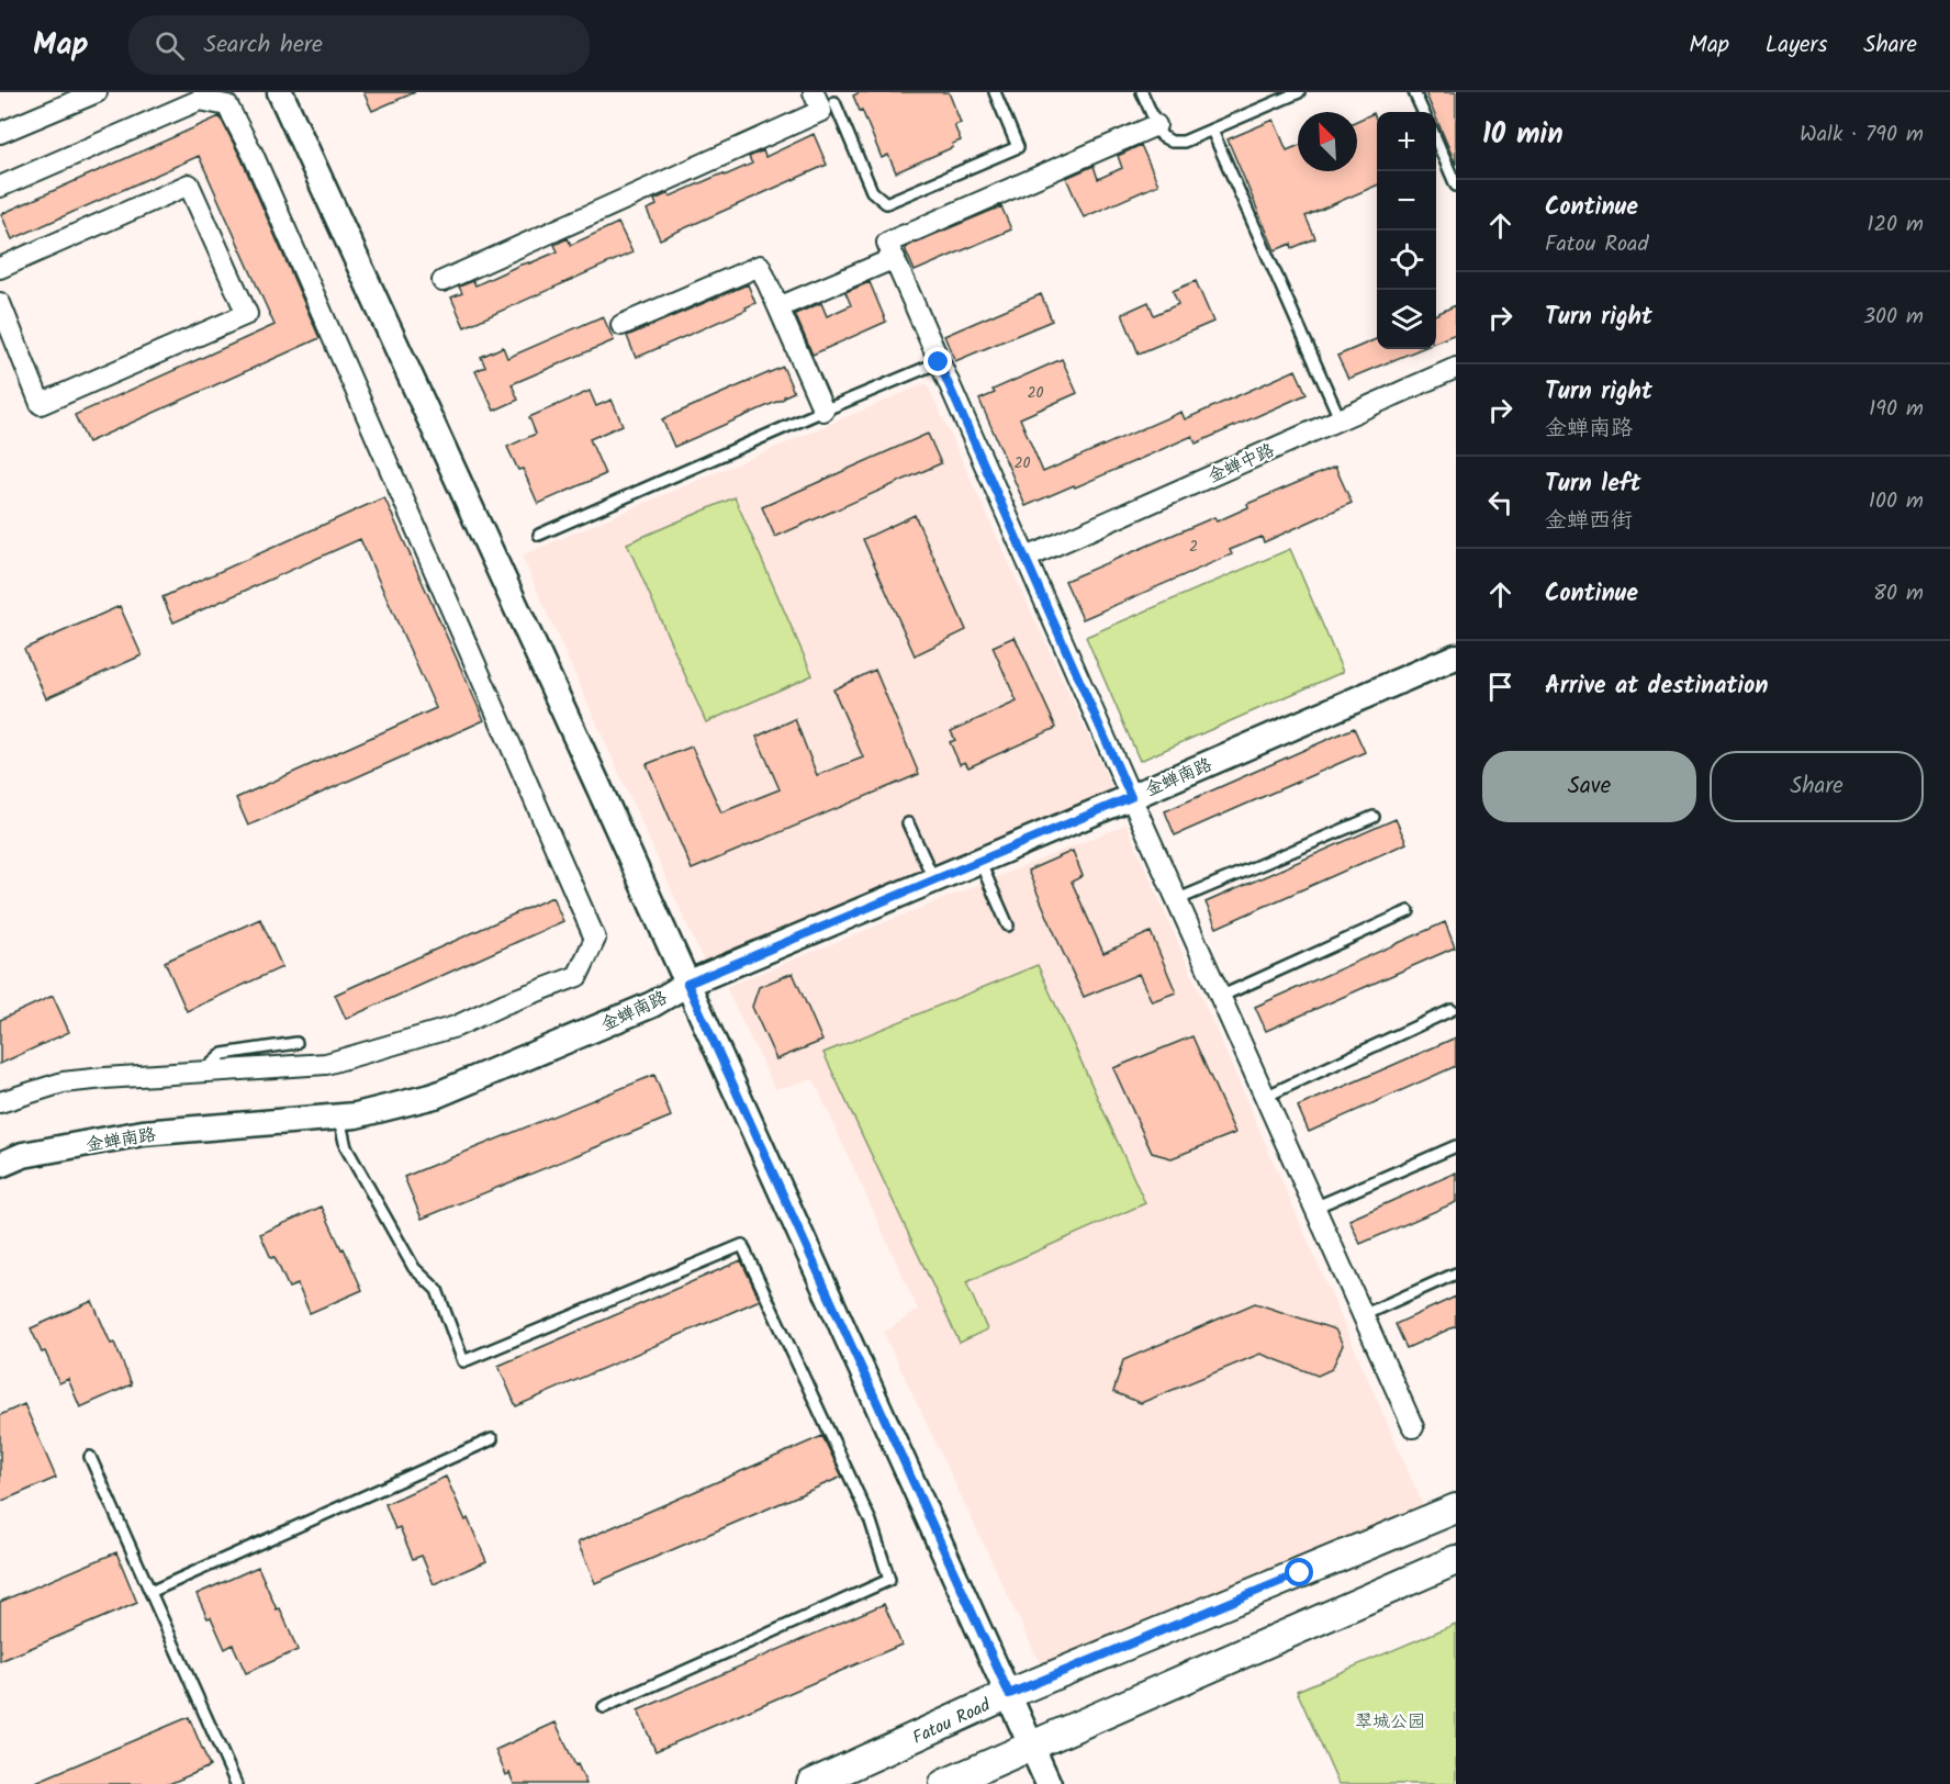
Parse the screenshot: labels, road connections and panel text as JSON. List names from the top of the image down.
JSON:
{
  "streets": {
    "main road": ["Fatou Road"],
    "street": ["金蝉中路", "金蝉南路"]
  },
  "parks": ["翠城公园"],
  "house_numbers": ["20", "20", "2"],
  "north": "top left",
  "page": {
    "header": "Map",
    "search": "Search here",
    "nav": ["Map", "Layers", "Share"],
    "heading": ["10 min", "Walk · 790 m"],
    "map_buttons": ["+", "−"],
    "list": [
      ["Continue", "Fatou Road", "120 m"],
      ["Turn right", "300 m"],
      ["Turn right", "金蝉南路", "190 m"],
      ["Turn left", "金蝉西街", "100 m"],
      ["Continue", "80 m"],
      "Arrive at destination"
    ],
    "buttons": ["Save", "Share"]
  }
}
